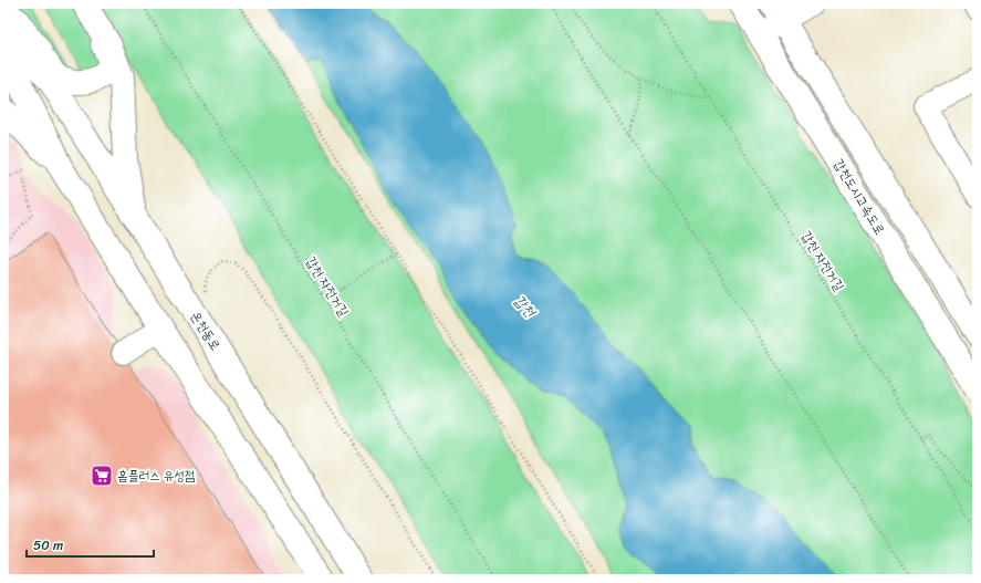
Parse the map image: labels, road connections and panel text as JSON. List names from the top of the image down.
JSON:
{
  "streets": {
    "main road": ["갑천도시고속도로", "온천동로"],
    "path": ["갑천 자전거길"]
  },
  "water": ["갑천"],
  "places": {
    "supermarket": ["홈플러스 유성점"]
  },
  "scale_bar": "50 m"
}
